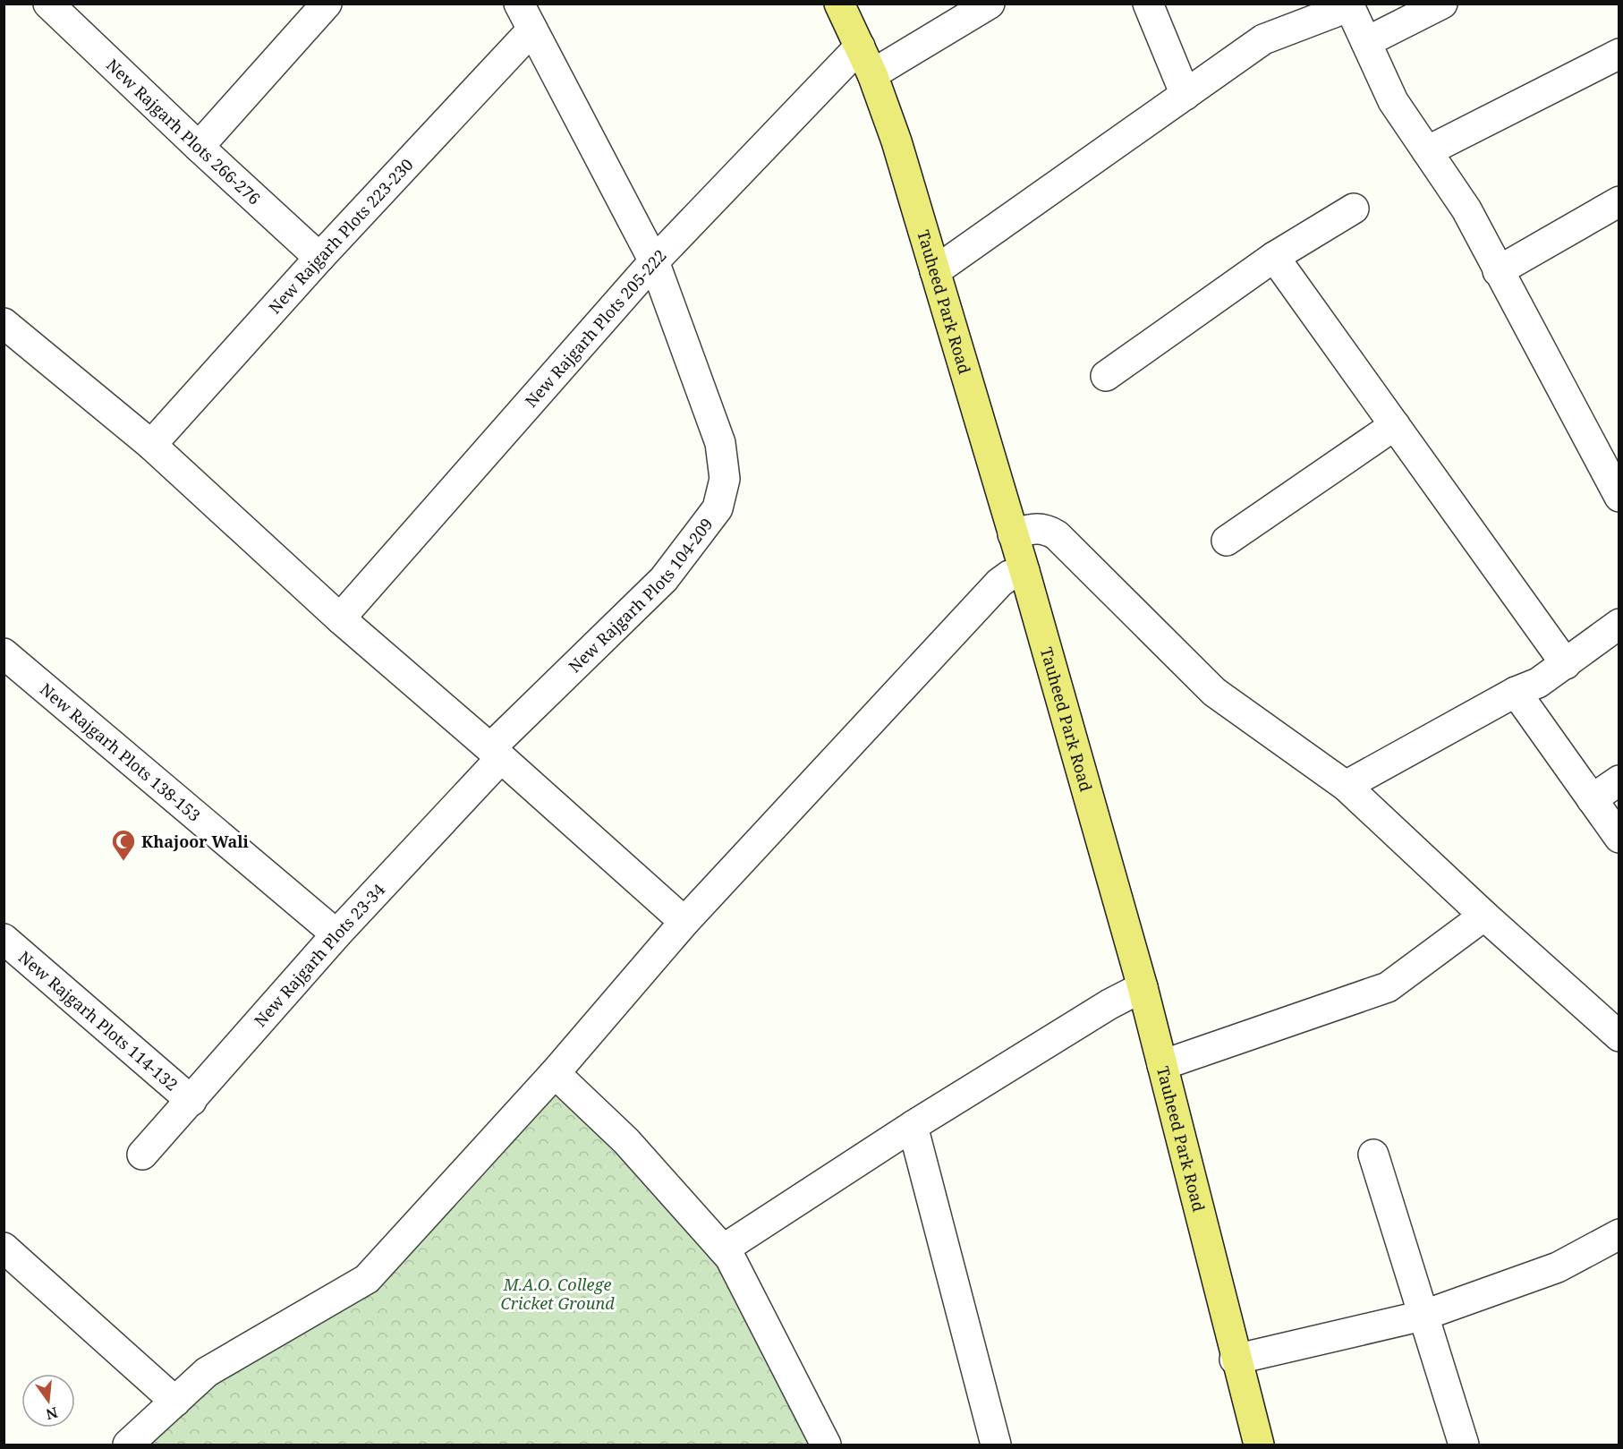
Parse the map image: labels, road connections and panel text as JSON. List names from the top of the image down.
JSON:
{
  "streets": {
    "main road": ["Tauheed Park Road"],
    "street": [
      "New Rajgarh Plots 266-276",
      "New Rajgarh Plots 223-230",
      "New Rajgarh Plots 205-222",
      "New Rajgarh Plots 104-209",
      "New Rajgarh Plots 138-153",
      "New Rajgarh Plots 23-34",
      "New Rajgarh Plots 114-132"
    ]
  },
  "crossings": [
    ["New Rajgarh Plots 266-276", "New Rajgarh Plots 223-230"],
    ["New Rajgarh Plots 223-230", "New Rajgarh Plots 104-209"],
    ["Tauheed Park Road", "New Rajgarh Plots 205-222"],
    ["New Rajgarh Plots 205-222", "New Rajgarh Plots 104-209"],
    ["New Rajgarh Plots 104-209", "New Rajgarh Plots 23-34"],
    ["New Rajgarh Plots 138-153", "New Rajgarh Plots 23-34"],
    ["New Rajgarh Plots 23-34", "New Rajgarh Plots 114-132"]
  ],
  "parks": ["M.A.O. College Cricket Ground"],
  "places": {
    "mosque": ["Khajoor Wali"]
  },
  "north": "bottom"
}
